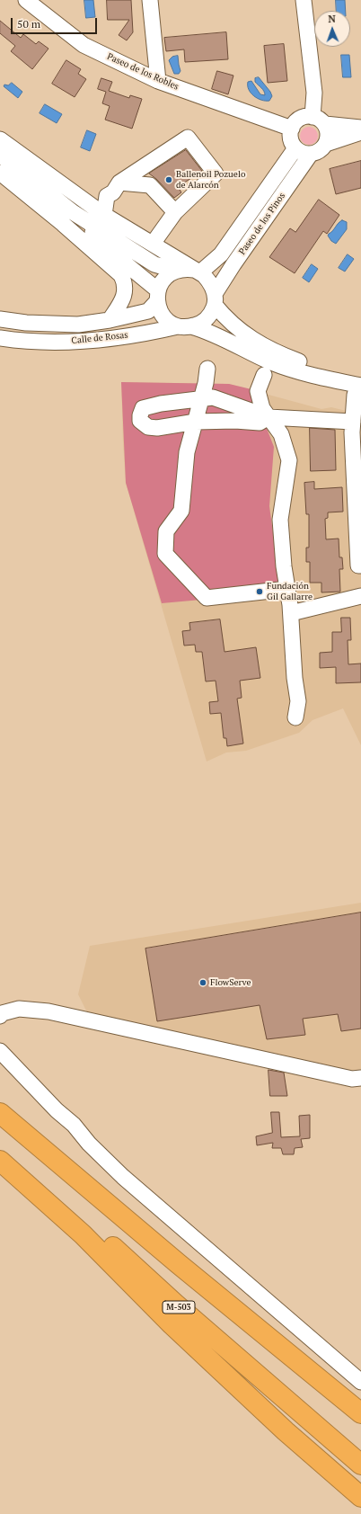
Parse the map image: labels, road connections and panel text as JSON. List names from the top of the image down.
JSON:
{
  "streets": {
    "highway": ["M-503"],
    "street": ["Paseo de los Robles", "Paseo de los Pinos", "Calle de Rosas"]
  },
  "crossings": [
    ["Paseo de los Robles", "Paseo de los Pinos"],
    ["Paseo de los Pinos", "Calle de Rosas"]
  ],
  "places": ["Ballenoil Pozuelo de Alarcón", "Fundación Gil Gallarre", "FlowServe"],
  "scale_bar": "50 m",
  "north": "top"
}
